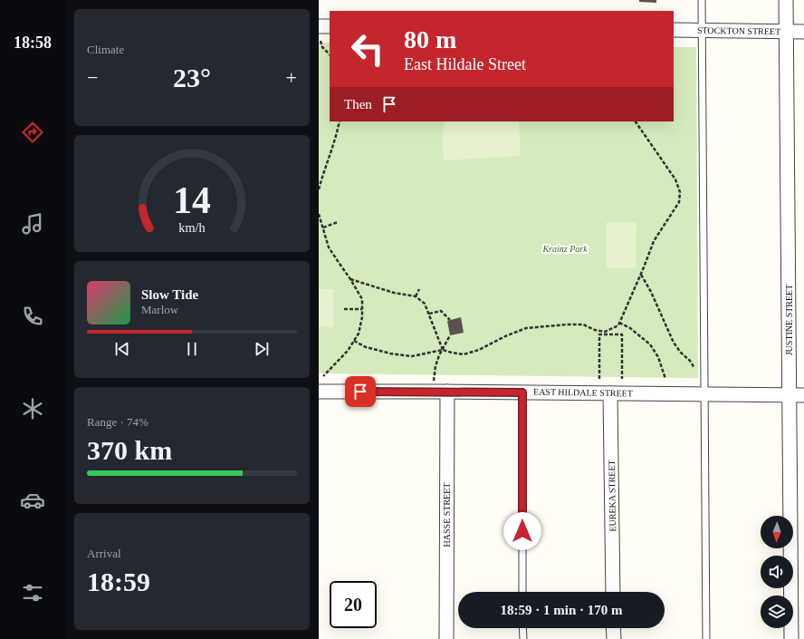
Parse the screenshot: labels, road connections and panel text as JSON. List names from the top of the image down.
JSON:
{
  "streets": {
    "street": [
      "STOCKTON STREET",
      "JUSTINE STREET",
      "EAST HILDALE STREET",
      "EUREKA STREET",
      "HASSE STREET"
    ]
  },
  "crossings": [
    ["STOCKTON STREET", "JUSTINE STREET"],
    ["JUSTINE STREET", "EAST HILDALE STREET"],
    ["EAST HILDALE STREET", "EUREKA STREET"],
    ["EAST HILDALE STREET", "HASSE STREET"]
  ],
  "parks": ["Krainz Park"],
  "north": "bottom",
  "page": {
    "tabs": "18:58",
    "tile": [
      "Climate",
      ["Range · 74%", "370 km"],
      ["Arrival", "18:59"]
    ],
    "turn": ["80 m", "East Hildale Street"],
    "heat": ["−", "23°", "+"],
    "then": "Then",
    "song": ["Slow Tide", "Marlow"],
    "limit": "20",
    "trip": "18:59 · 1 min · 170 m",
    "gauge": ["14", "km/h"]
  }
}
